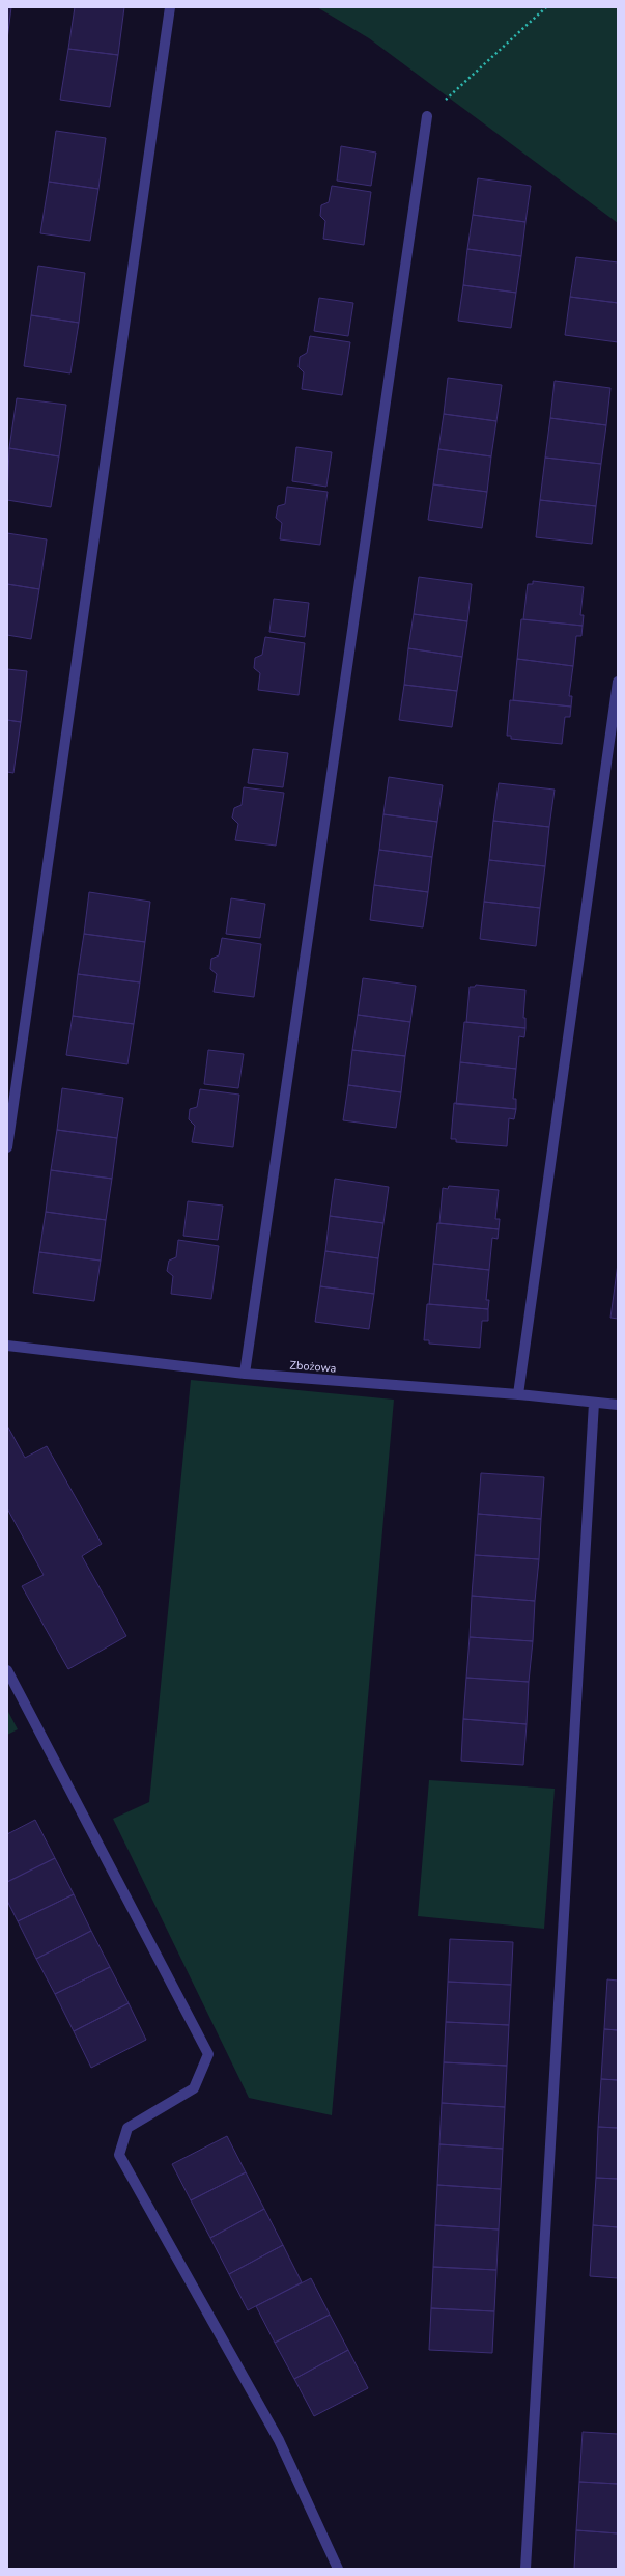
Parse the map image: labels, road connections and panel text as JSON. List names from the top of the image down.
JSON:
{
  "streets": {
    "street": ["Zbożowa"]
  }
}
